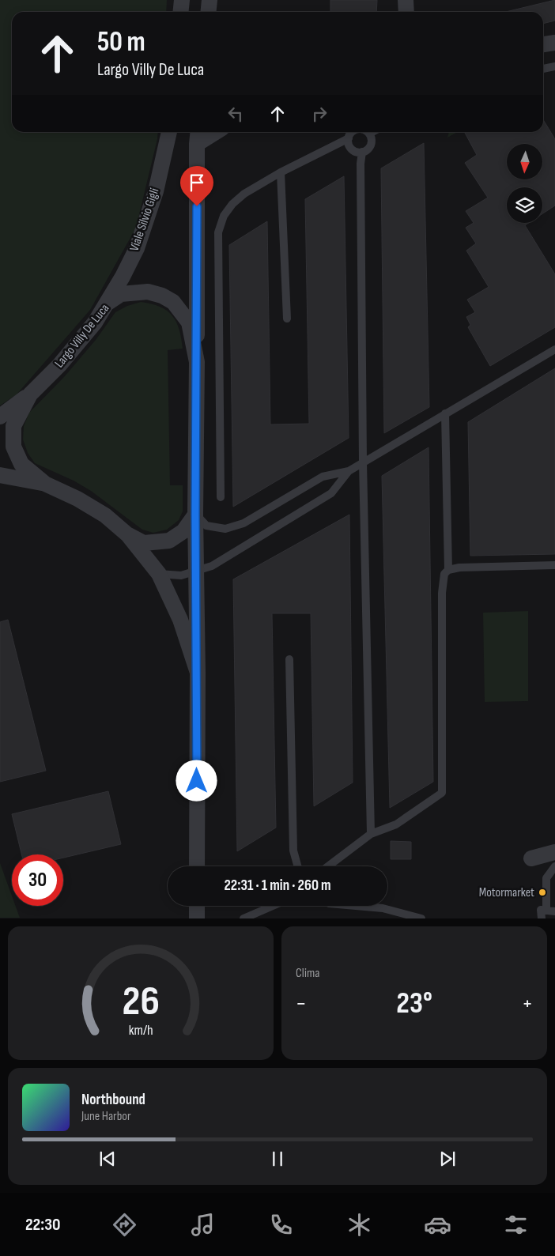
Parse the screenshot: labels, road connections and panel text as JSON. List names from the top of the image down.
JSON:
{
  "streets": {
    "street": ["Viale Silvio Gigli", "Largo Villy De Luca"]
  },
  "crossings": [
    ["Viale Silvio Gigli", "Largo Villy De Luca"]
  ],
  "places": ["Motormarket"],
  "north": "bottom",
  "page": {
    "turn": ["50 m", "Largo Villy De Luca"],
    "limit": "30",
    "trip": "22:31 · 1 min · 260 m",
    "tile": "Clima",
    "heat": ["−", "23°", "+"],
    "song": ["Northbound", "June Harbor"],
    "tabs": "22:30",
    "gauge": ["26", "km/h"]
  }
}
